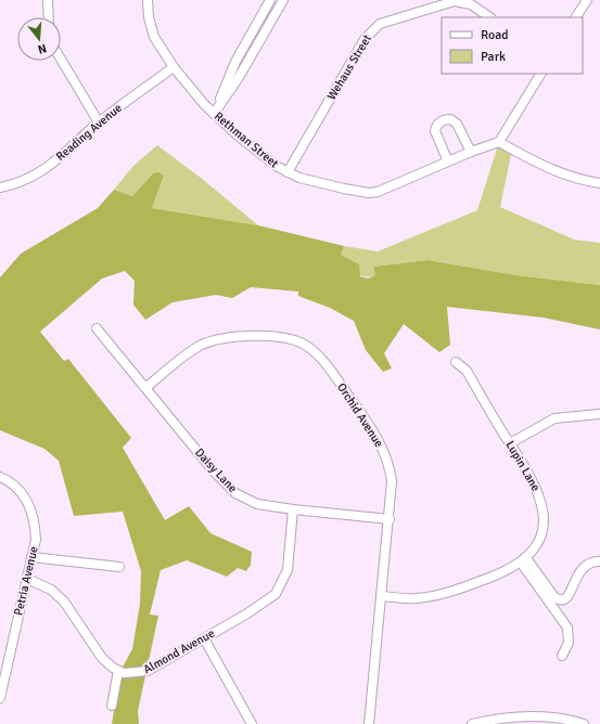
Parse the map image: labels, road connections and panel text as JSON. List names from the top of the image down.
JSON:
{
  "streets": {
    "street": [
      "Wehaus Street",
      "Reading Avenue",
      "Rethman Street",
      "Orchid Avenue",
      "Lupin Lane",
      "Daisy Lane",
      "Petria Avenue",
      "Almond Avenue"
    ]
  },
  "crossings": [
    ["Wehaus Street", "Rethman Street"],
    ["Reading Avenue", "Rethman Street"],
    ["Orchid Avenue", "Lupin Lane"],
    ["Orchid Avenue", "Daisy Lane"],
    ["Daisy Lane", "Almond Avenue"]
  ],
  "legend": ["Road", "Park"],
  "north": "bottom"
}
